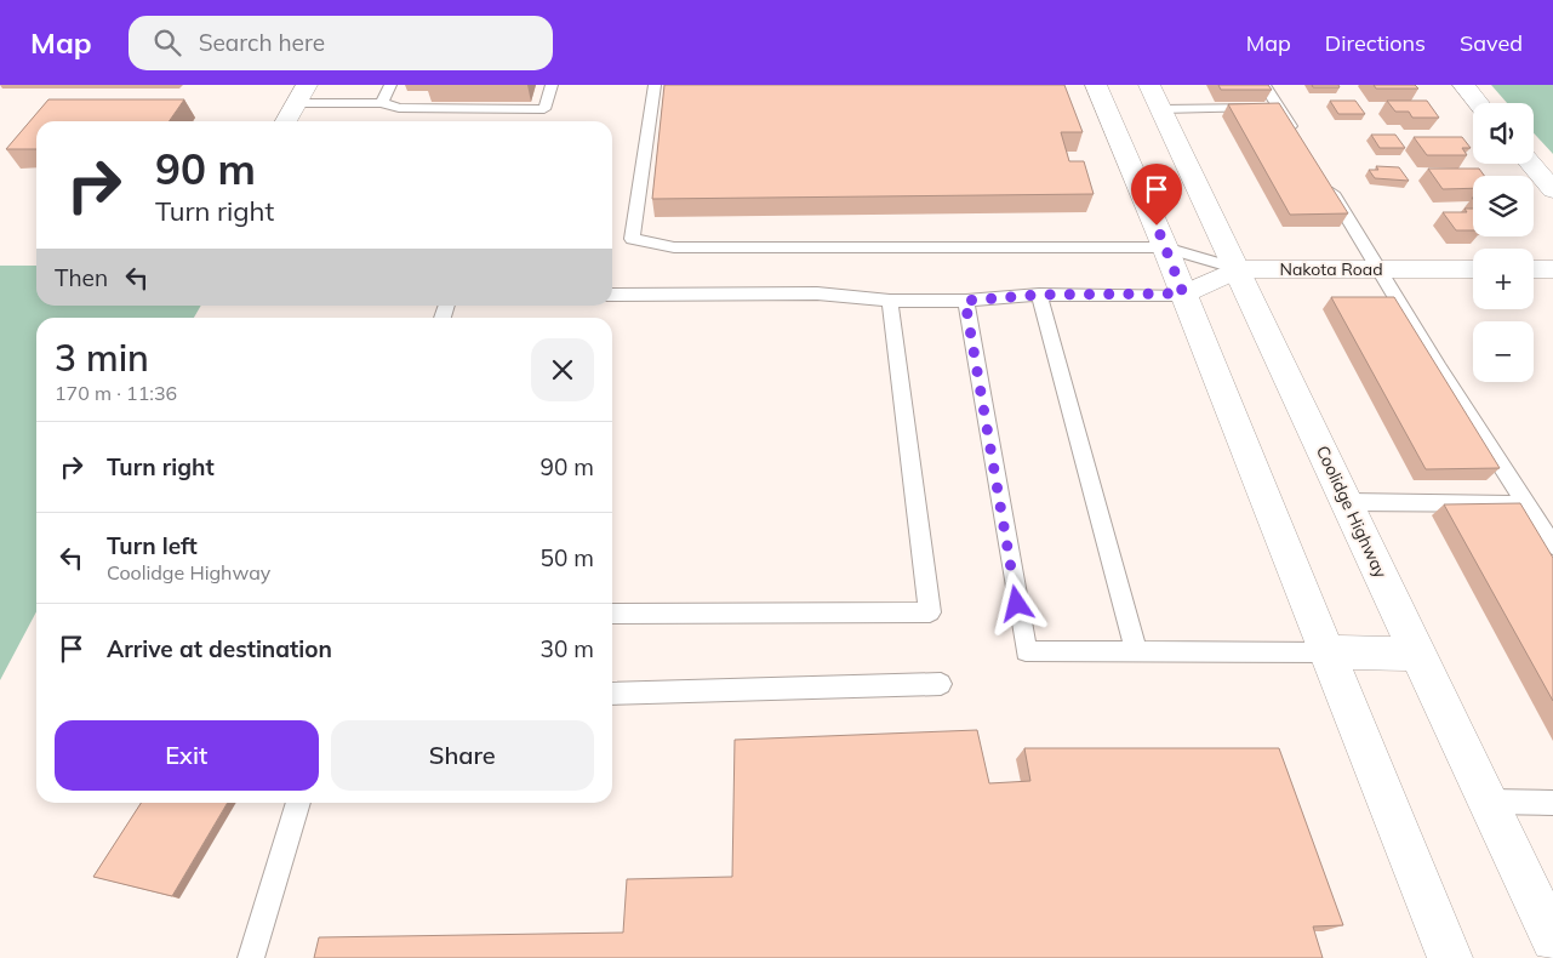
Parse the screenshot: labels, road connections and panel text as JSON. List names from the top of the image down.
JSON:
{
  "streets": {
    "main road": ["Nakota Road", "Coolidge Highway"]
  },
  "crossings": [
    ["Nakota Road", "Coolidge Highway"]
  ],
  "page": {
    "header": "Map",
    "search": "Search here",
    "nav": ["Map", "Directions", "Saved"],
    "map_buttons": ["+", "−"],
    "turn": ["90 m", "Turn right"],
    "then": "Then",
    "heading": ["3 min", "170 m · 11:36"],
    "list": [
      {
        "name": "Turn right",
        "value": "90 m"
      },
      {
        "name": "Turn left",
        "note": "Coolidge Highway",
        "value": "50 m"
      },
      {
        "name": "Arrive at destination",
        "value": "30 m"
      }
    ],
    "buttons": ["Exit", "Share"]
  }
}
